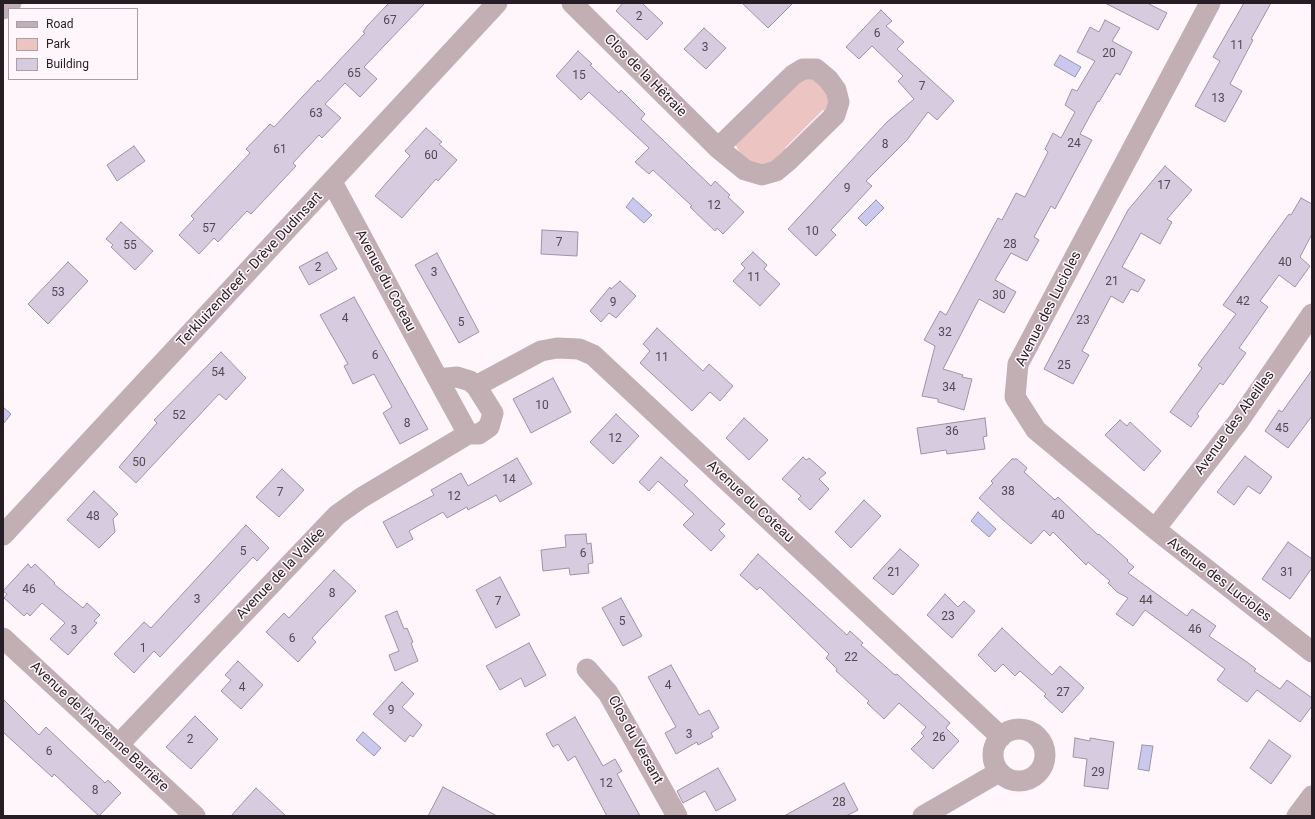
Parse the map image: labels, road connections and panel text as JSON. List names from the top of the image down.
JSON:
{
  "streets": {
    "street": [
      "Clos de la Hêtraie",
      "Terkluizendreef - Drève Dudinsart",
      "Avenue du Coteau",
      "Avenue des Lucioles",
      "Avenue des Abeilles",
      "Avenue de la Vallée",
      "Avenue de l'Ancienne Barrière",
      "Clos du Versant"
    ]
  },
  "crossings": [
    ["Terkluizendreef - Drève Dudinsart", "Avenue du Coteau"],
    ["Avenue du Coteau", "Avenue de la Vallée"],
    ["Avenue des Lucioles", "Avenue des Abeilles"],
    ["Avenue de la Vallée", "Avenue de l'Ancienne Barrière"]
  ],
  "house_numbers": [
    "2",
    "67",
    "6",
    "11",
    "3",
    "20",
    "65",
    "15",
    "7",
    "13",
    "63",
    "24",
    "8",
    "61",
    "60",
    "17",
    "9",
    "12",
    "57",
    "10",
    "7",
    "28",
    "55",
    "40",
    "2",
    "3",
    "11",
    "21",
    "53",
    "30",
    "42",
    "9",
    "4",
    "23",
    "5",
    "32",
    "6",
    "11",
    "25",
    "54",
    "34",
    "10",
    "52",
    "8",
    "45",
    "36",
    "12",
    "50",
    "14",
    "38",
    "7",
    "12",
    "40",
    "48",
    "5",
    "6",
    "21",
    "31",
    "46",
    "8",
    "3",
    "44",
    "7",
    "23",
    "5",
    "46",
    "3",
    "6",
    "1",
    "22",
    "4",
    "4",
    "27",
    "9",
    "3",
    "26",
    "2",
    "6",
    "29",
    "12",
    "8",
    "28"
  ],
  "legend": ["Road", "Park", "Building"]
}
